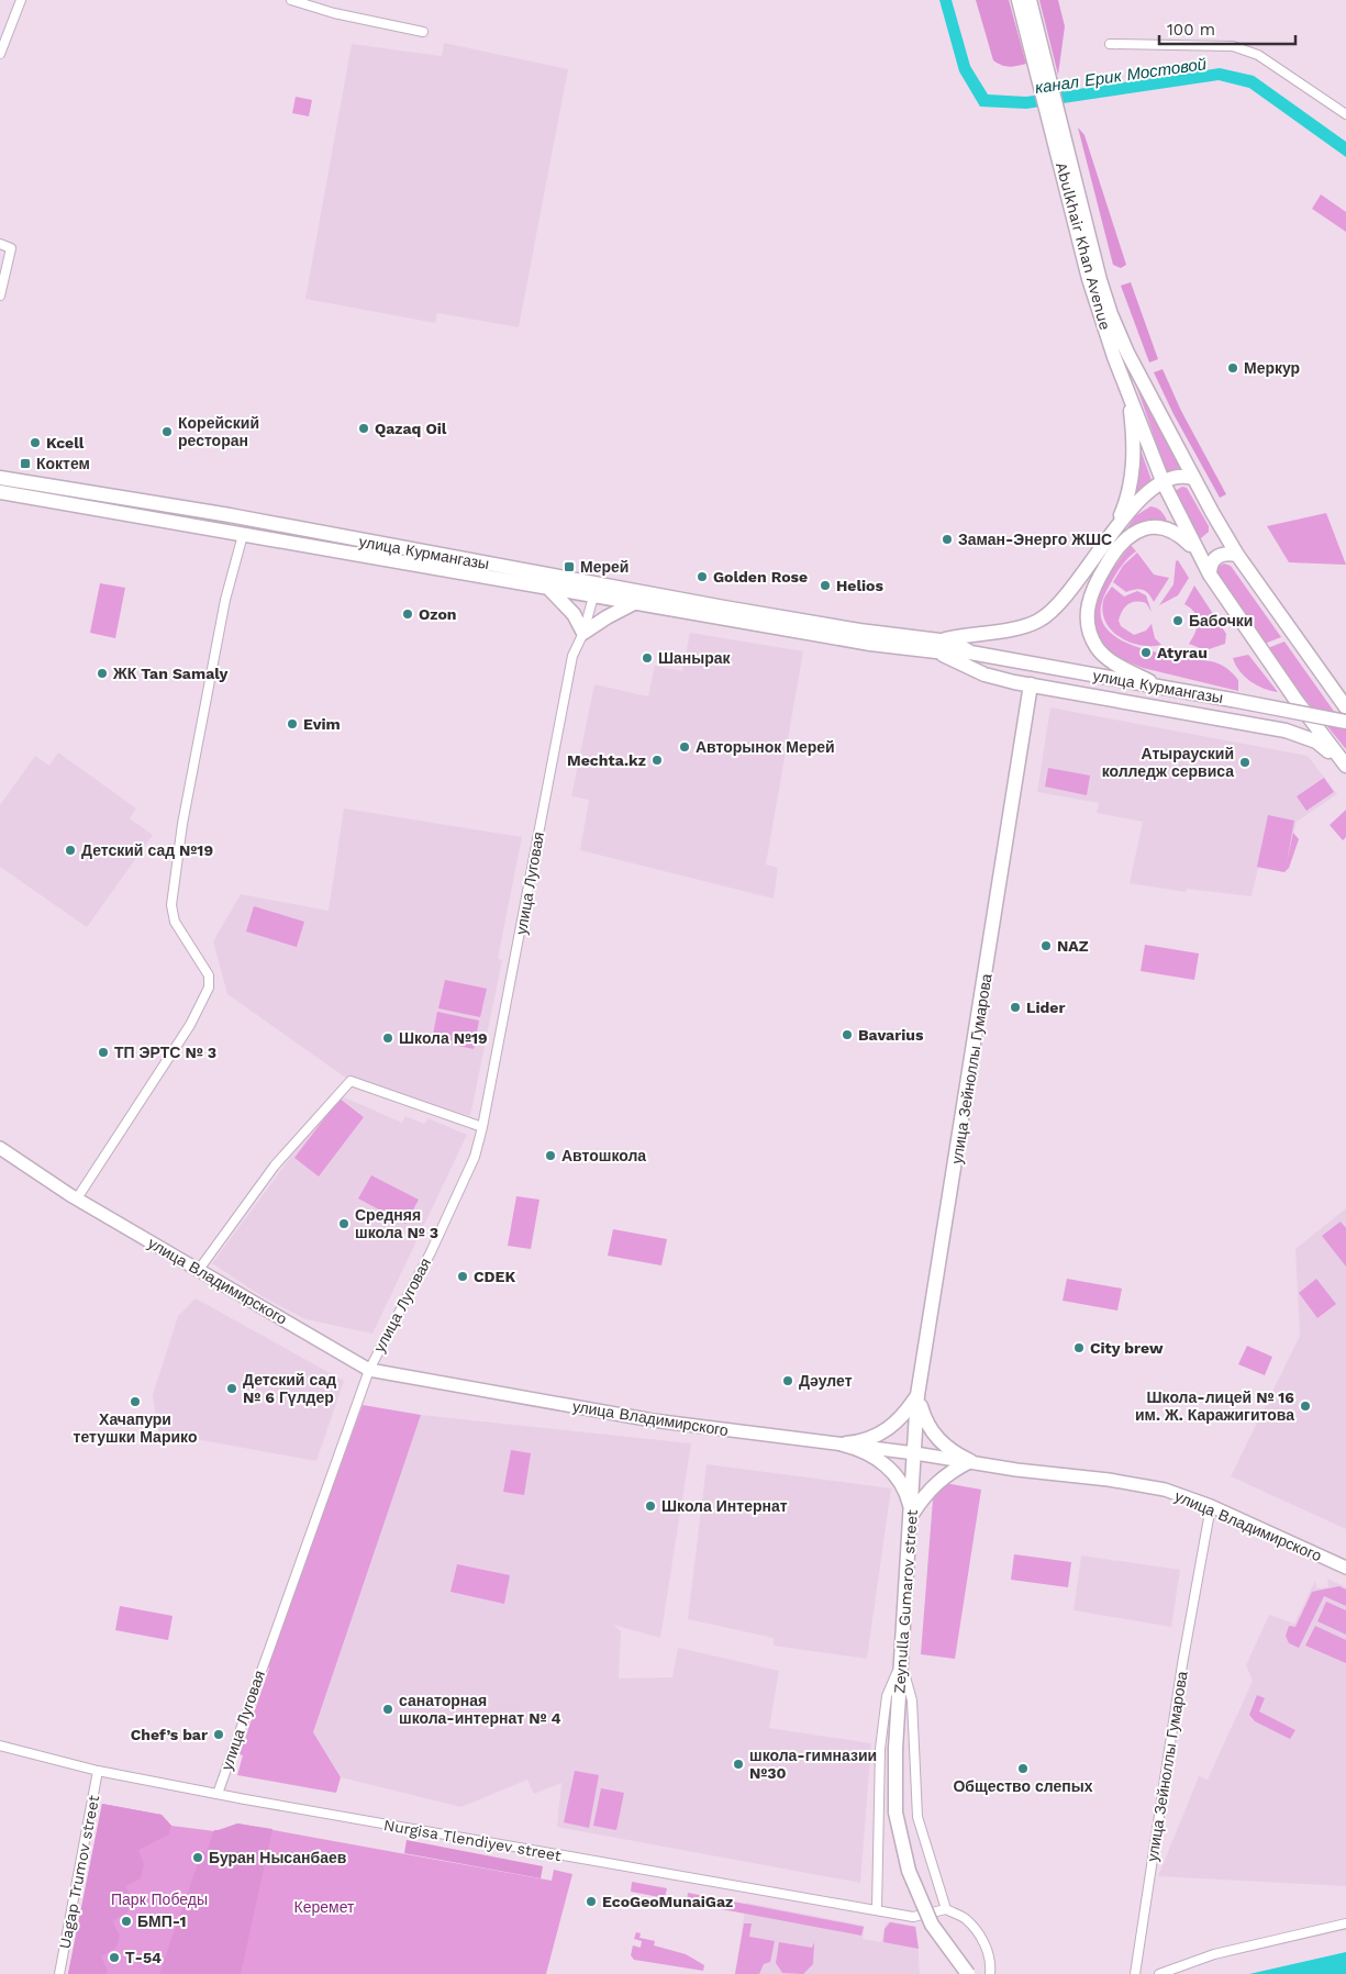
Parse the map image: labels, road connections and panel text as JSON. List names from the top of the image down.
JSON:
{
  "streets": {
    "main road": [
      "Abulkhair Khan Avenue",
      "улица Курмангазы",
      "улица Зейноллы Гумарова",
      "Zeynulla Gumarov street"
    ],
    "street": [
      "улица Луговая",
      "улица Владимирского",
      "Nurgisa Tlendiyev street",
      "Uagap Trumov street"
    ]
  },
  "crossings": [
    ["улица Курмангазы", "улица Луговая"],
    ["улица Луговая", "улица Владимирского"],
    ["улица Луговая", "Nurgisa Tlendiyev street"],
    ["улица Зейноллы Гумарова", "улица Владимирского"],
    ["улица Зейноллы Гумарова", "Zeynulla Gumarov street"],
    ["улица Владимирского", "Zeynulla Gumarov street"],
    ["Nurgisa Tlendiyev street", "Uagap Trumov street"]
  ],
  "water": ["канал Ерик Мостовой"],
  "parks": ["Парк Победы", "Керемет"],
  "places": {
    "other": [
      "Меркур",
      "Qazaq Oil",
      "Корейский ресторан",
      "Kcell",
      "Заман-Энерго ЖШС",
      "Golden Rose",
      "Helios",
      "Ozon",
      "Бабочки",
      "Atyrau",
      "Шанырак",
      "ЖК Tan Samaly",
      "Evim",
      "Авторынок Мерей",
      "Mechta.kz",
      "Атырауский колледж сервиса",
      "Детский сад №19",
      "NAZ",
      "Lider",
      "Bavarius",
      "Школа №19",
      "ТП ЭРТС № 3",
      "Автошкола",
      "Средняя школа № 3",
      "CDEK",
      "City brew",
      "Дәулет",
      "Детский сад № 6 Гүлдер",
      "Хачапури тетушки Марико",
      "Школа-лицей № 16 им. Ж. Каражигитова",
      "Школа Интернат",
      "санаторная школа-интернат № 4",
      "Chef’s bar",
      "школа-гимназии №30",
      "Общество слепых",
      "Буран Нысанбаев",
      "EcoGeoMunaiGaz",
      "БМП-1",
      "Т-54"
    ],
    "transit": ["Коктем", "Мерей"]
  },
  "scale_bar": "100 m"
}
